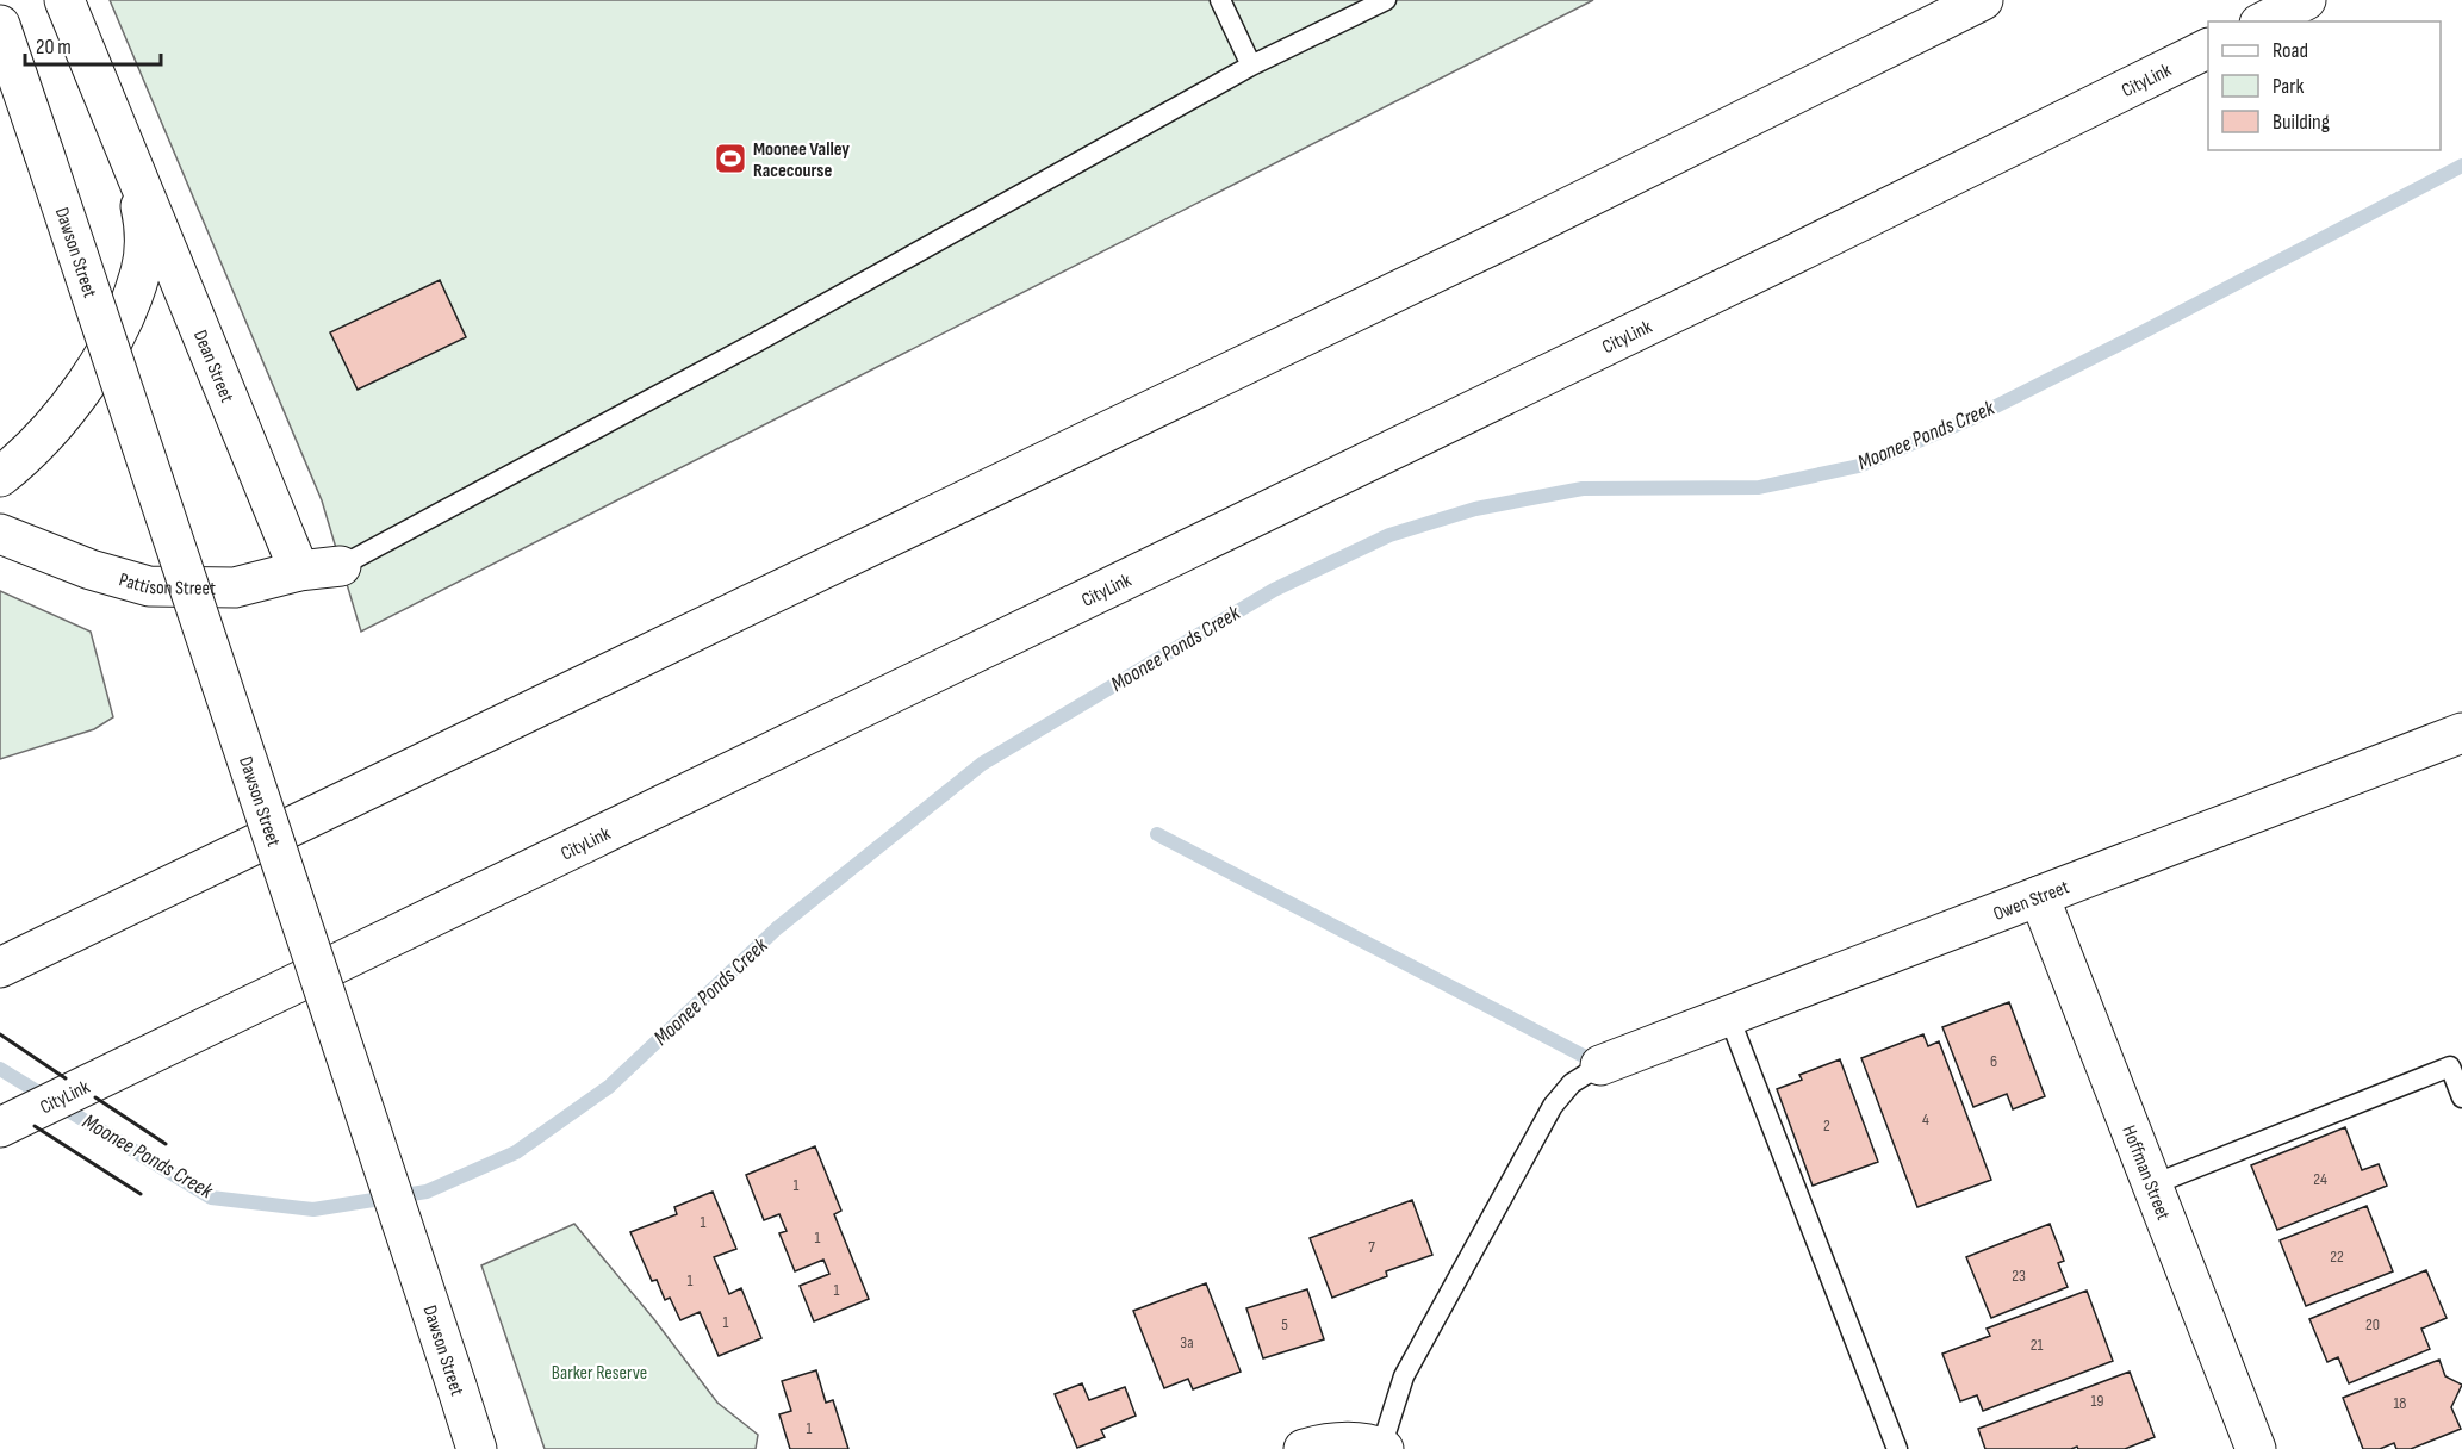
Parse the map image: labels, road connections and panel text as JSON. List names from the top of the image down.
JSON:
{
  "streets": {
    "main road": [
      "CityLink",
      "Dawson Street",
      "Dean Street",
      "Pattison Street",
      "Owen Street",
      "Hoffman Street"
    ]
  },
  "crossings": [
    ["Dean Street", "Pattison Street"],
    ["Owen Street", "Hoffman Street"]
  ],
  "water": ["Moonee Ponds Creek"],
  "parks": ["Barker Reserve"],
  "places": {
    "sports": ["Moonee Valley Racecourse"]
  },
  "house_numbers": [
    "6",
    "4",
    "2",
    "24",
    "1",
    "1",
    "1",
    "7",
    "22",
    "23",
    "1",
    "1",
    "1",
    "5",
    "20",
    "3a",
    "21",
    "19",
    "18",
    "1"
  ],
  "legend": ["Road", "Park", "Building"],
  "scale_bar": "20 m"
}
